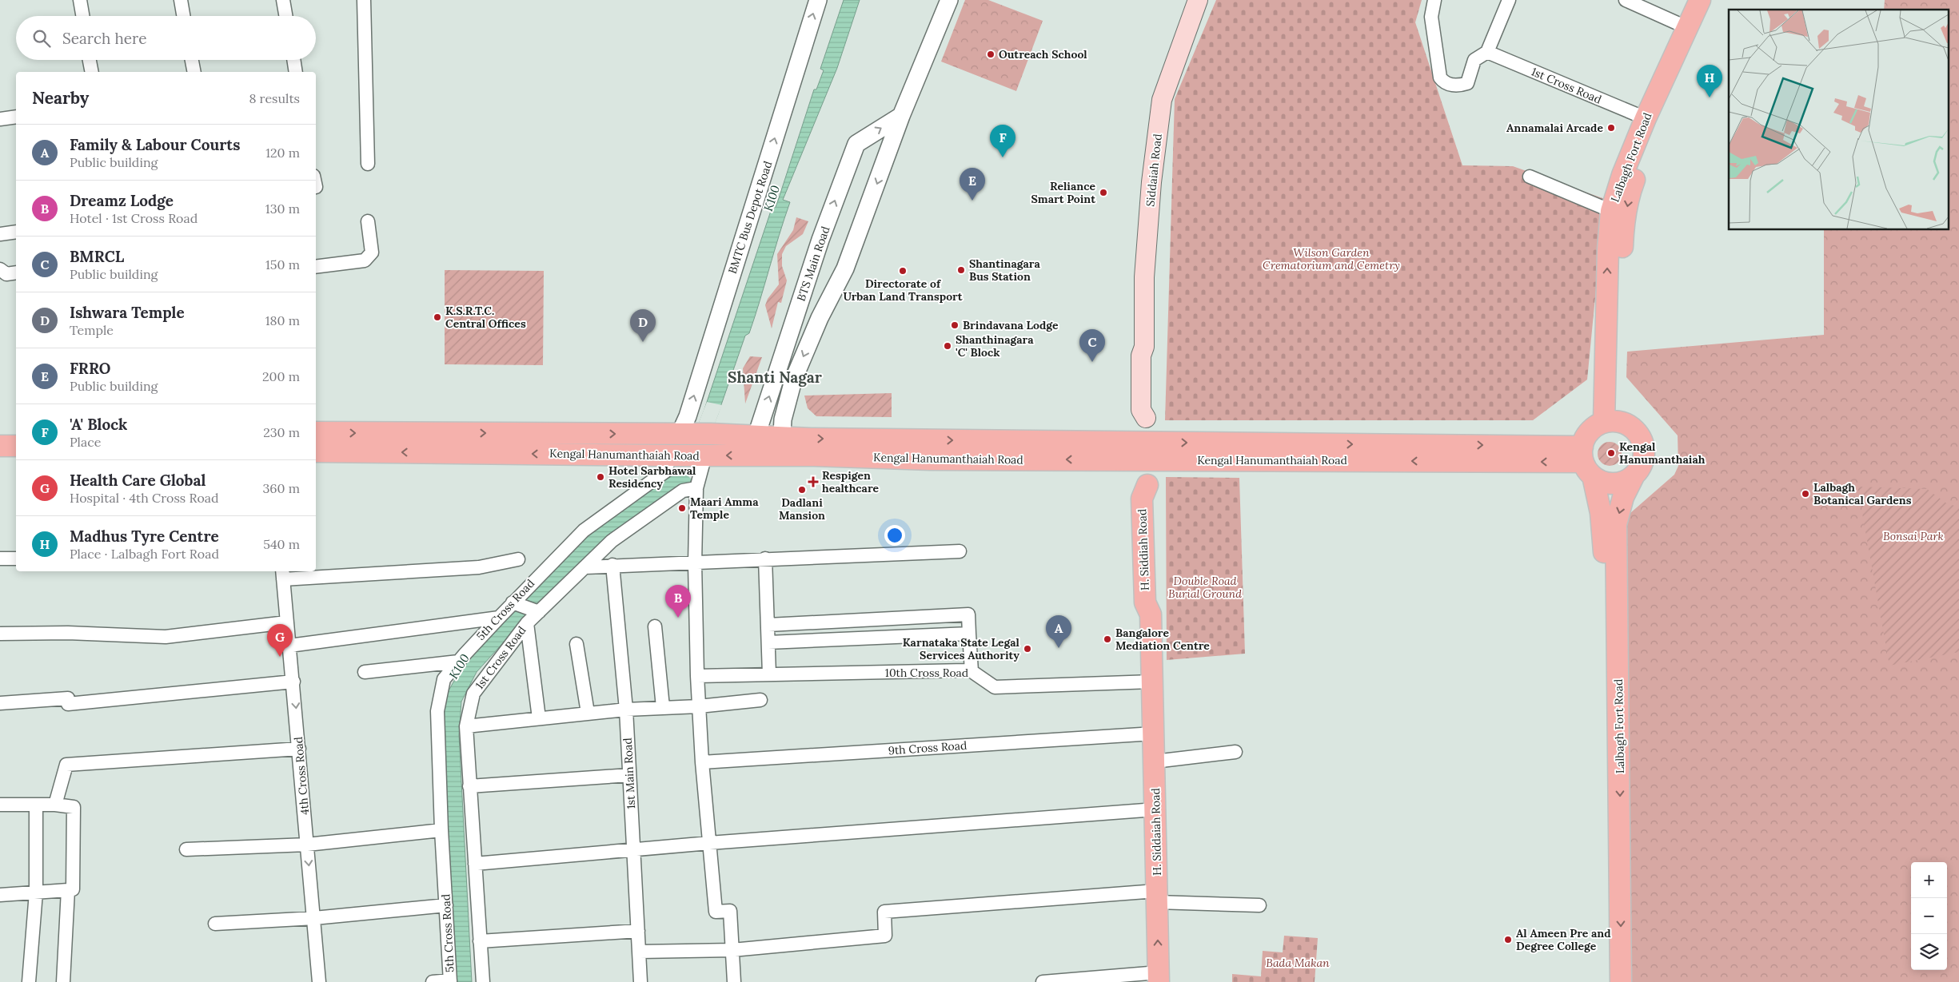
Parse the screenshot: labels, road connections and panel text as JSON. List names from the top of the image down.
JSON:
{
  "streets": {
    "main road": [
      "Lalbagh Fort Road",
      "Siddaiah Road",
      "Kengal Hanumanthaiah Road",
      "H. Siddiah Road",
      "H. Siddaiah Road"
    ],
    "street": [
      "1st Cross Road",
      "BMTC Bus Depot Road",
      "BTS Main Road",
      "5th Cross Road",
      "10th Cross Road",
      "9th Cross Road",
      "1st Main Road",
      "4th Cross Road"
    ]
  },
  "crossings": [
    ["1st Cross Road", "Lalbagh Fort Road"],
    ["Lalbagh Fort Road", "Kengal Hanumanthaiah Road"],
    ["Siddaiah Road", "Kengal Hanumanthaiah Road"],
    ["Siddaiah Road", "H. Siddiah Road"],
    ["BMTC Bus Depot Road", "Kengal Hanumanthaiah Road"],
    ["BTS Main Road", "Kengal Hanumanthaiah Road"],
    ["Kengal Hanumanthaiah Road", "H. Siddiah Road"],
    ["Kengal Hanumanthaiah Road", "5th Cross Road"],
    ["H. Siddiah Road", "10th Cross Road"],
    ["H. Siddiah Road", "H. Siddaiah Road"],
    ["10th Cross Road", "H. Siddaiah Road"],
    ["9th Cross Road", "H. Siddaiah Road"]
  ],
  "districts": ["Shanti Nagar"],
  "water": ["K100"],
  "parks": [
    "Wilson Garden Crematorium and Cemetry",
    "Bonsai Park",
    "Double Road Burial Ground",
    "Bada Makan"
  ],
  "places": {
    "other": [
      "Outreach School",
      "Annamalai Arcade",
      "Reliance Smart Point",
      "Shantinagara Bus Station",
      "Directorate of Urban Land Transport",
      "K.S.R.T.C. Central Offices",
      "Brindavana Lodge",
      "Shanthinagara 'C' Block",
      "Kengal Hanumanthaiah",
      "Hotel Sarbhawal Residency",
      "Dadlani Mansion",
      "Lalbagh Botanical Gardens",
      "Maari Amma Temple",
      "Bangalore Mediation Centre",
      "Karnataka State Legal Services Authority",
      "Al Ameen Pre and Degree College"
    ],
    "health": ["Respigen healthcare"]
  },
  "page": {
    "search": "Search here",
    "pins": [
      "H",
      "F",
      "E",
      "D",
      "C",
      "B",
      "A",
      "G"
    ],
    "heading": ["Nearby", "8 results"],
    "list": [
      {
        "mark": "A",
        "name": "Family & Labour Courts",
        "note": "Public building",
        "value": "120 m"
      },
      {
        "mark": "B",
        "name": "Dreamz Lodge",
        "note": "Hotel · 1st Cross Road",
        "value": "130 m"
      },
      {
        "mark": "C",
        "name": "BMRCL",
        "note": "Public building",
        "value": "150 m"
      },
      {
        "mark": "D",
        "name": "Ishwara Temple",
        "note": "Temple",
        "value": "180 m"
      },
      {
        "mark": "E",
        "name": "FRRO",
        "note": "Public building",
        "value": "200 m"
      },
      {
        "mark": "F",
        "name": "'A' Block",
        "note": "Place",
        "value": "230 m"
      },
      {
        "mark": "G",
        "name": "Health Care Global",
        "note": "Hospital · 4th Cross Road",
        "value": "360 m"
      },
      {
        "mark": "H",
        "name": "Madhus Tyre Centre",
        "note": "Place · Lalbagh Fort Road",
        "value": "540 m"
      }
    ],
    "map_buttons": ["+", "−"]
  }
}
